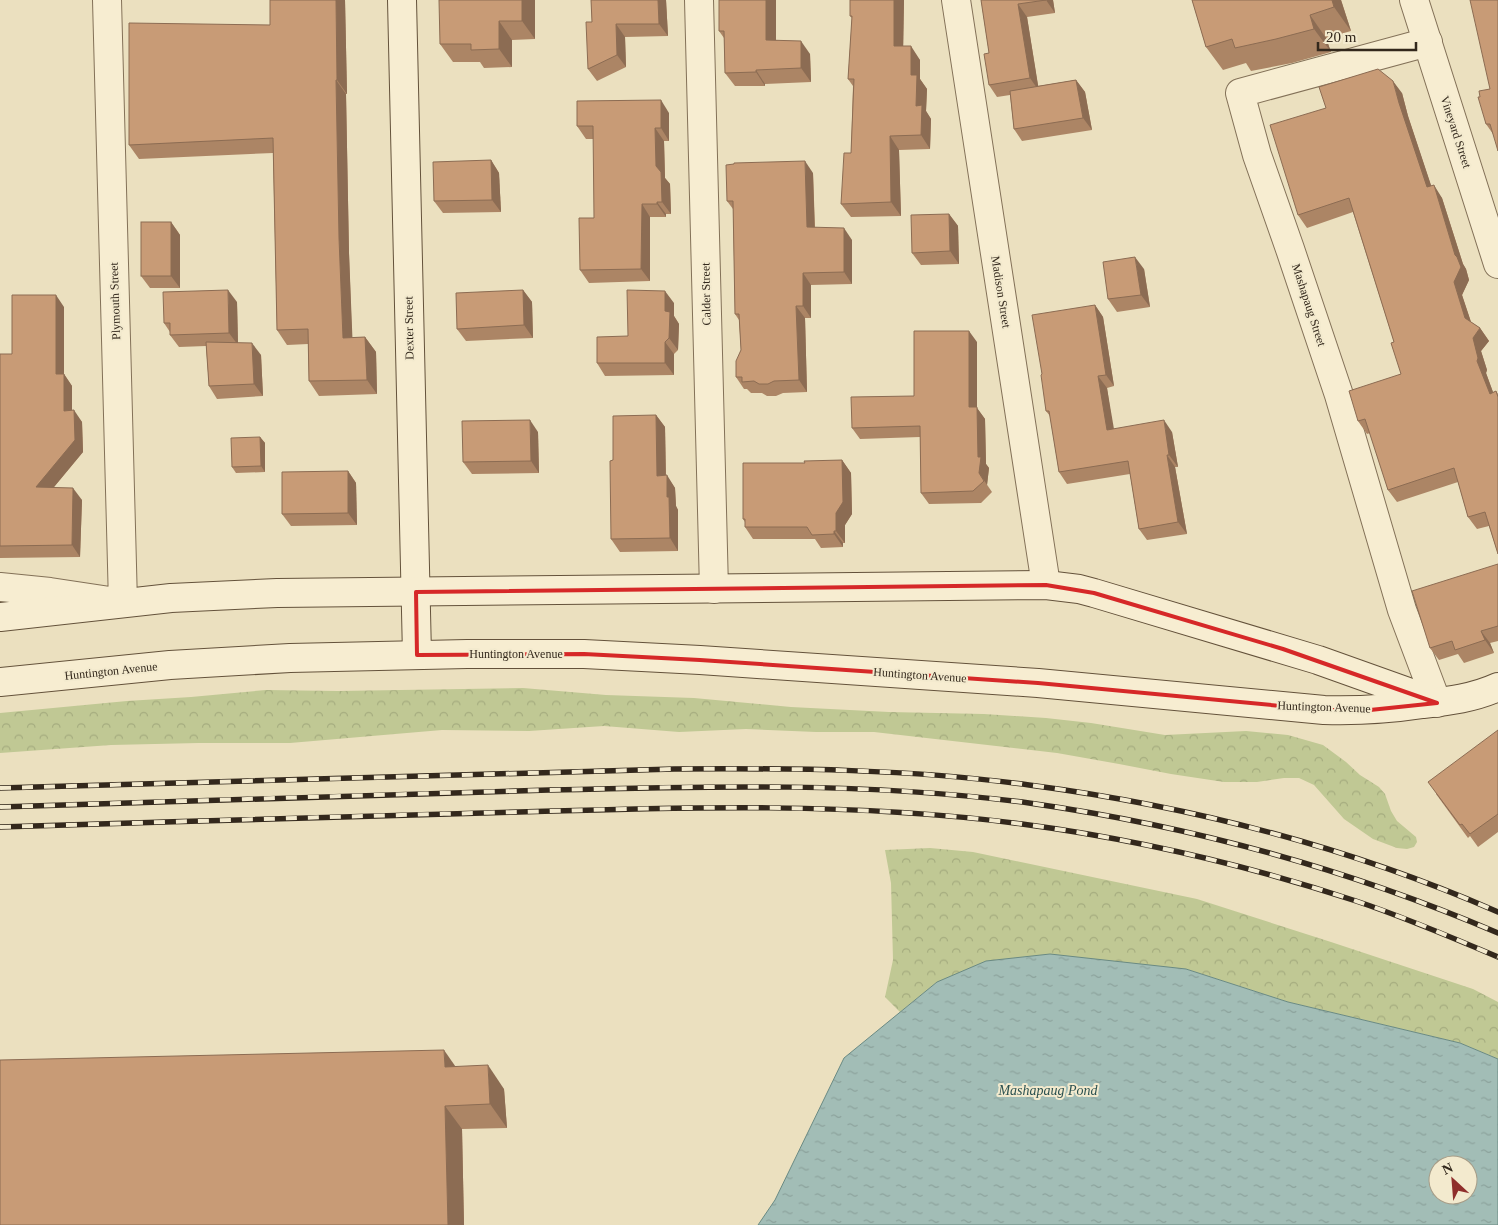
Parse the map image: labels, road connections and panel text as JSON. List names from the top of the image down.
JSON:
{
  "streets": {
    "street": [
      "Vineyard Street",
      "Madison Street",
      "Calder Street",
      "Plymouth Street",
      "Mashapaug Street",
      "Dexter Street",
      "Huntington Avenue"
    ]
  },
  "crossings": [
    ["Vineyard Street", "Mashapaug Street"],
    ["Mashapaug Street", "Huntington Avenue"],
    ["Dexter Street", "Huntington Avenue"]
  ],
  "water": ["Mashapaug Pond"],
  "scale_bar": "20 m",
  "north": "top left"
}
